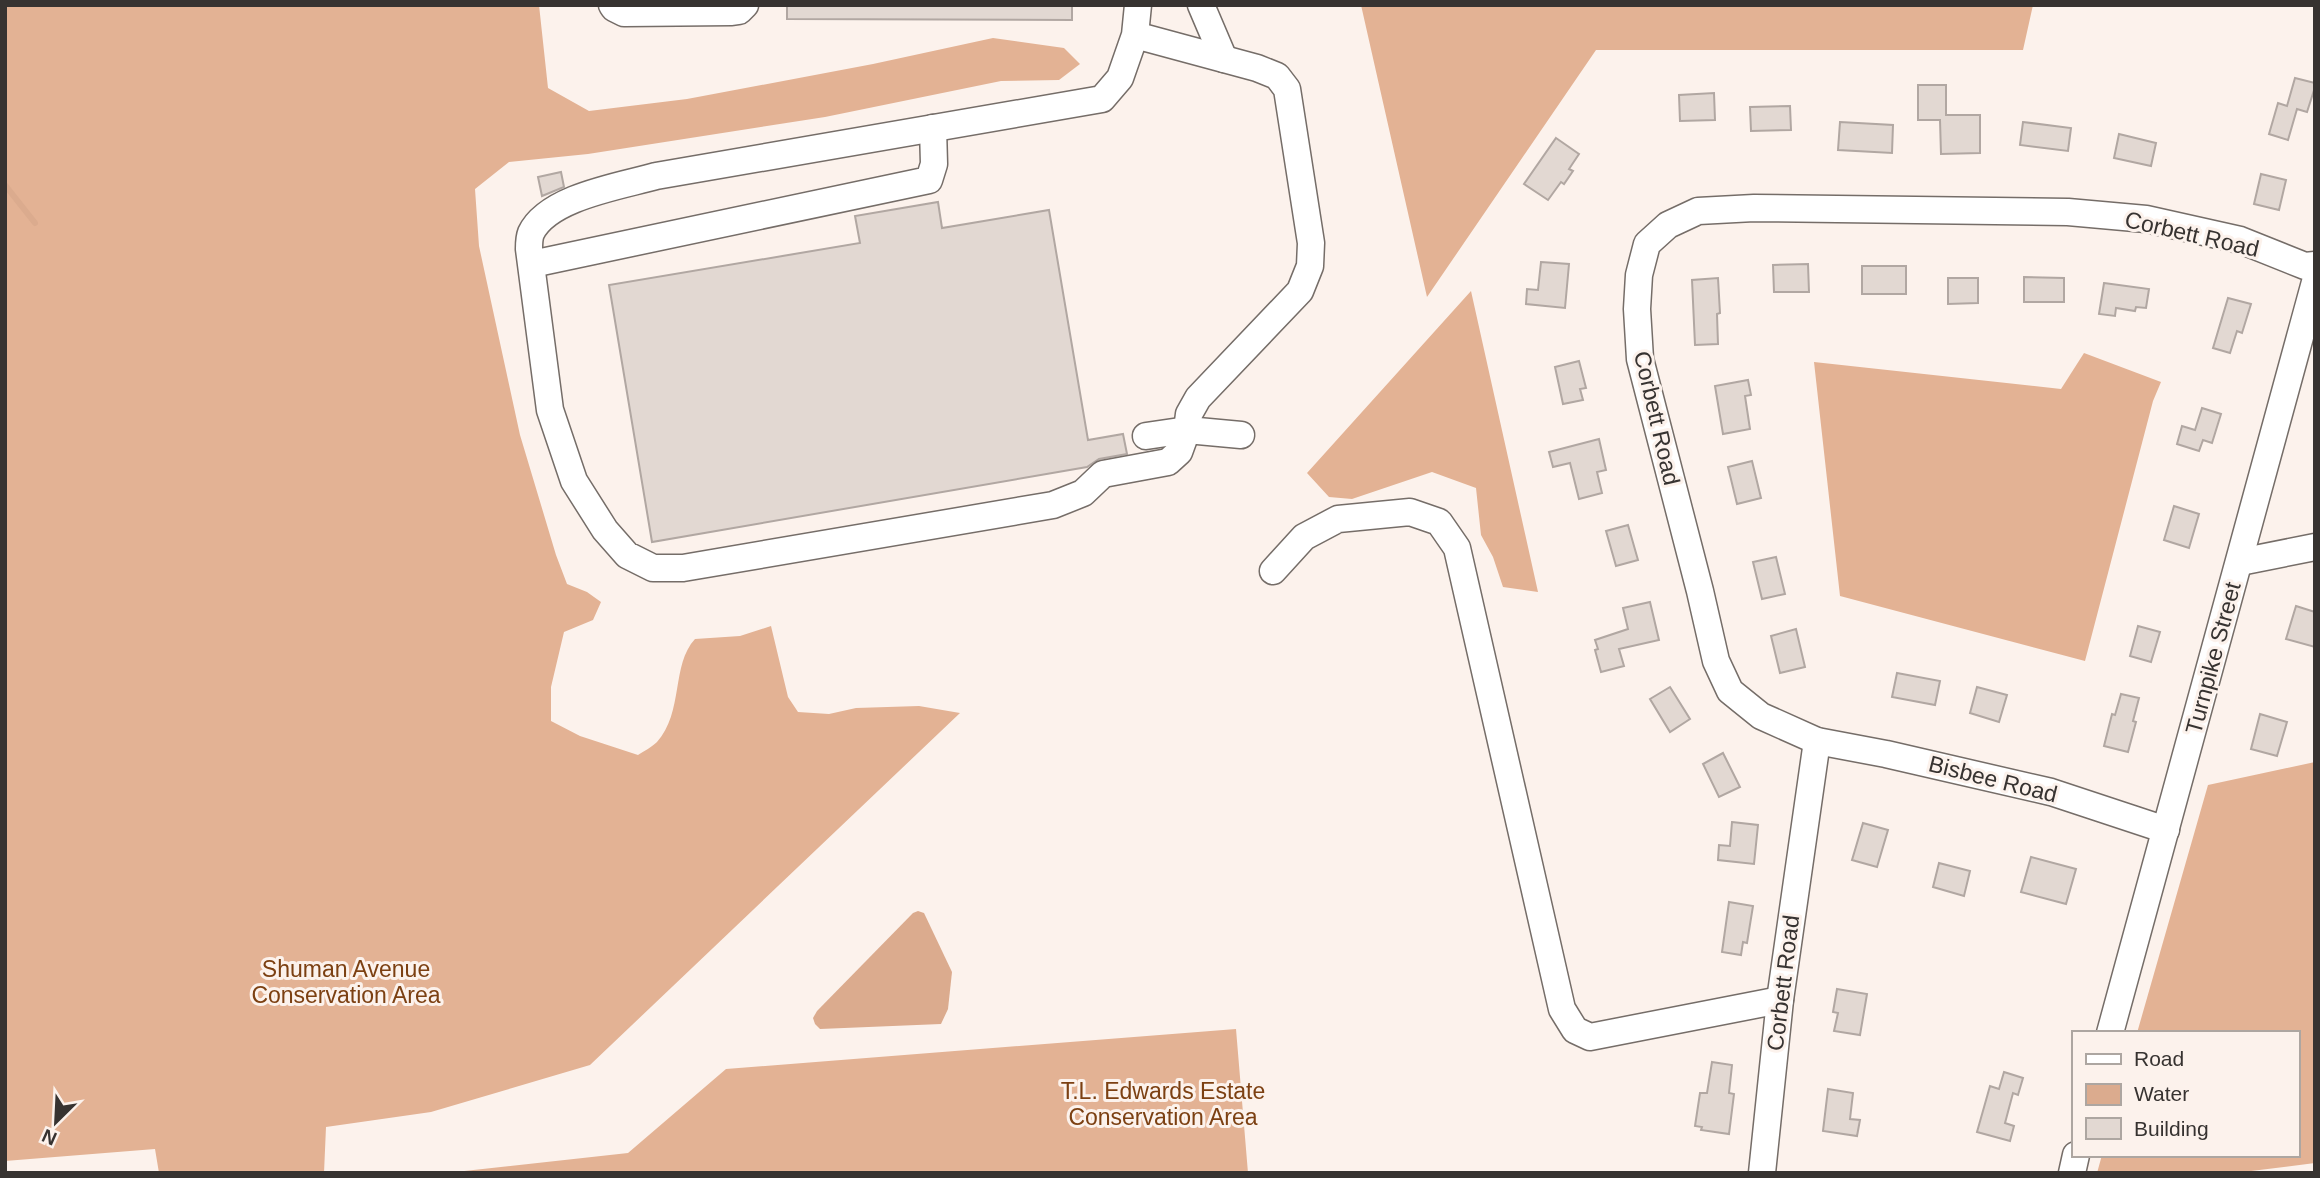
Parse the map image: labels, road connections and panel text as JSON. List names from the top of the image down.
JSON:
{
  "streets": {
    "street": ["Corbett Road", "Turnpike Street", "Bisbee Road"]
  },
  "crossings": [
    ["Corbett Road", "Bisbee Road"],
    ["Turnpike Street", "Bisbee Road"]
  ],
  "parks": ["Shuman Avenue Conservation Area", "T.L. Edwards Estate Conservation Area"],
  "legend": ["Road", "Water", "Building"],
  "north": "bottom left"
}
